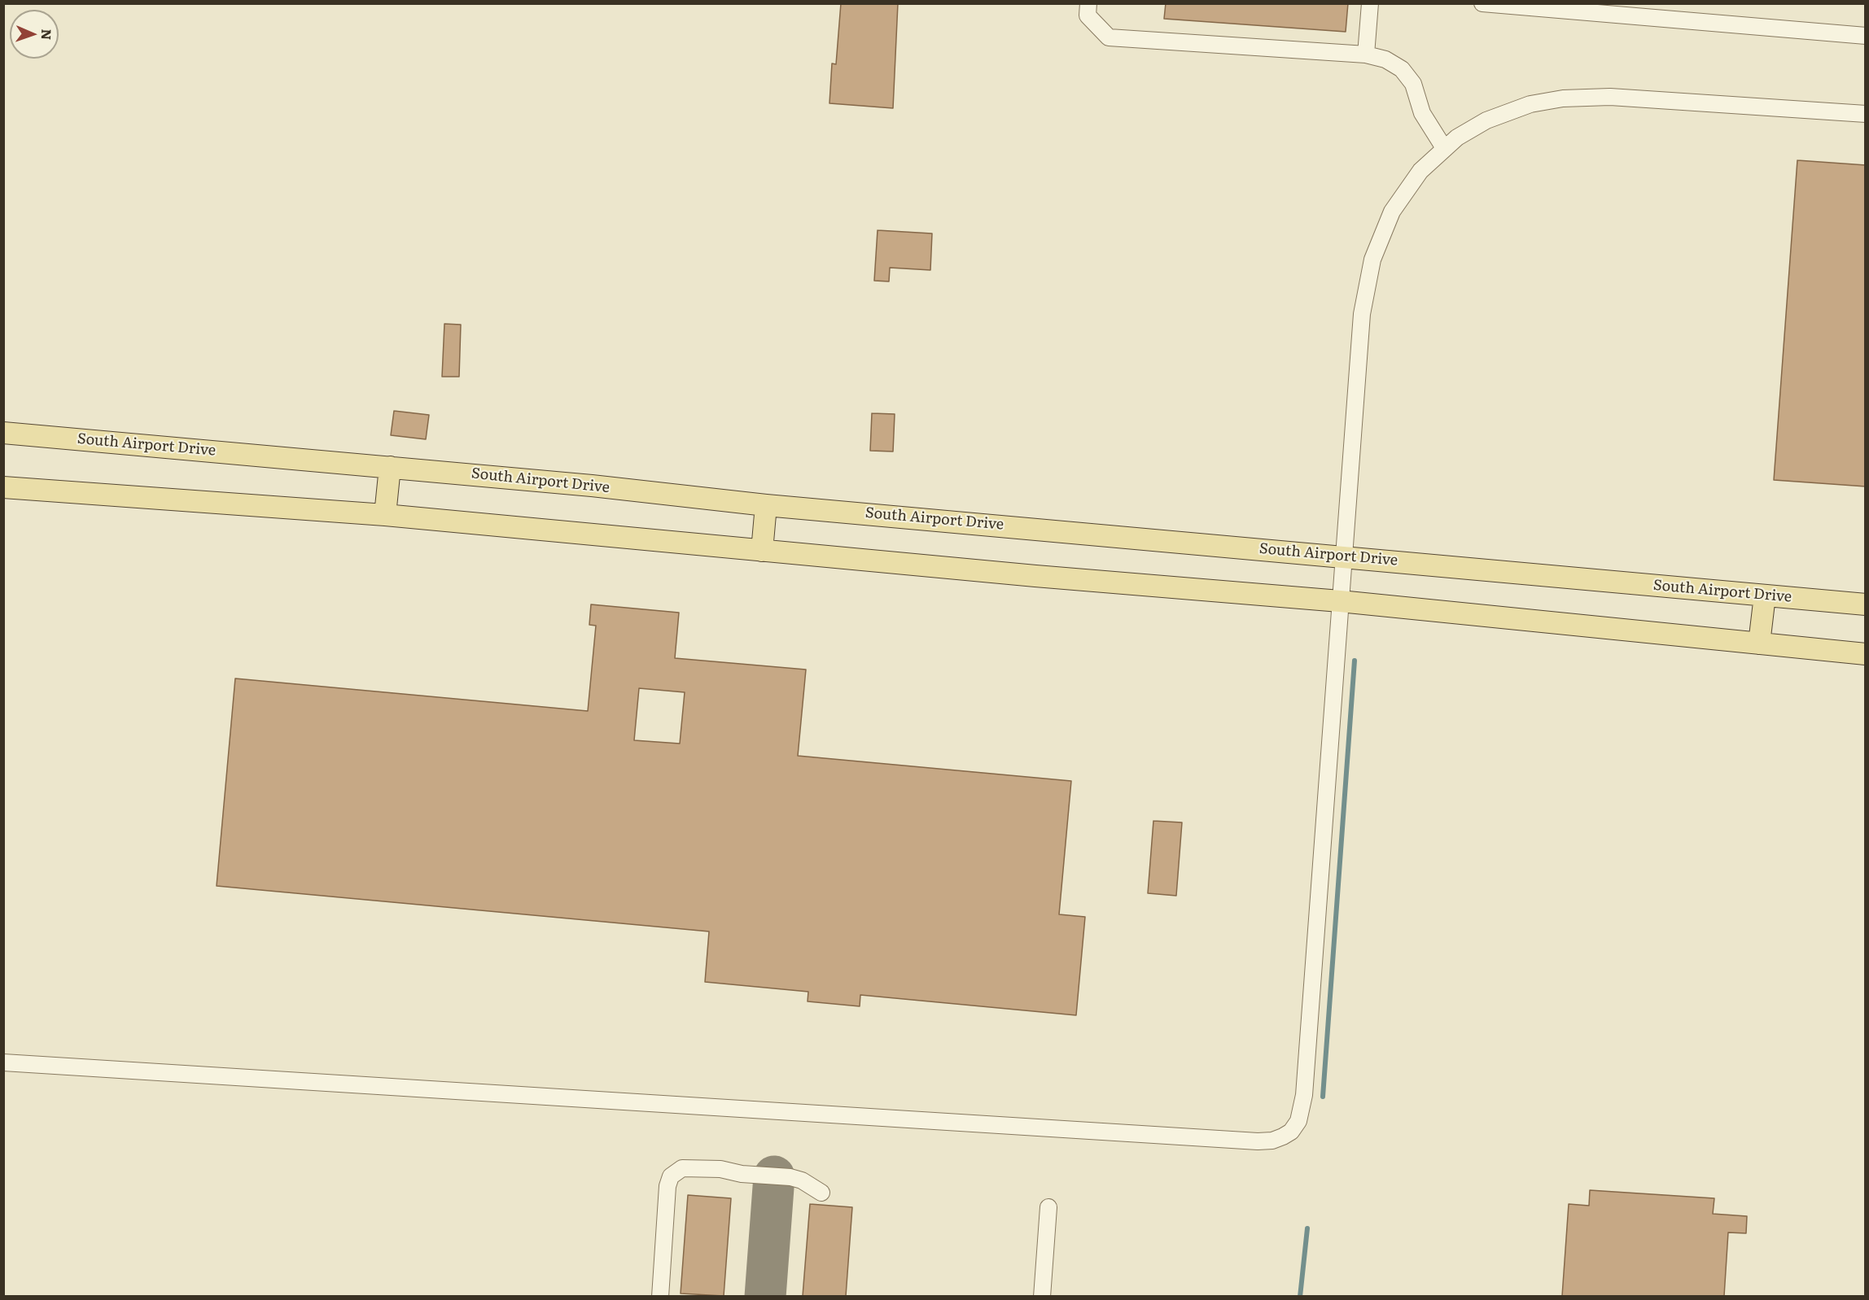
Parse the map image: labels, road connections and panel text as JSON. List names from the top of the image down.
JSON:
{
  "streets": {
    "main road": ["South Airport Drive"]
  },
  "north": "right"
}
